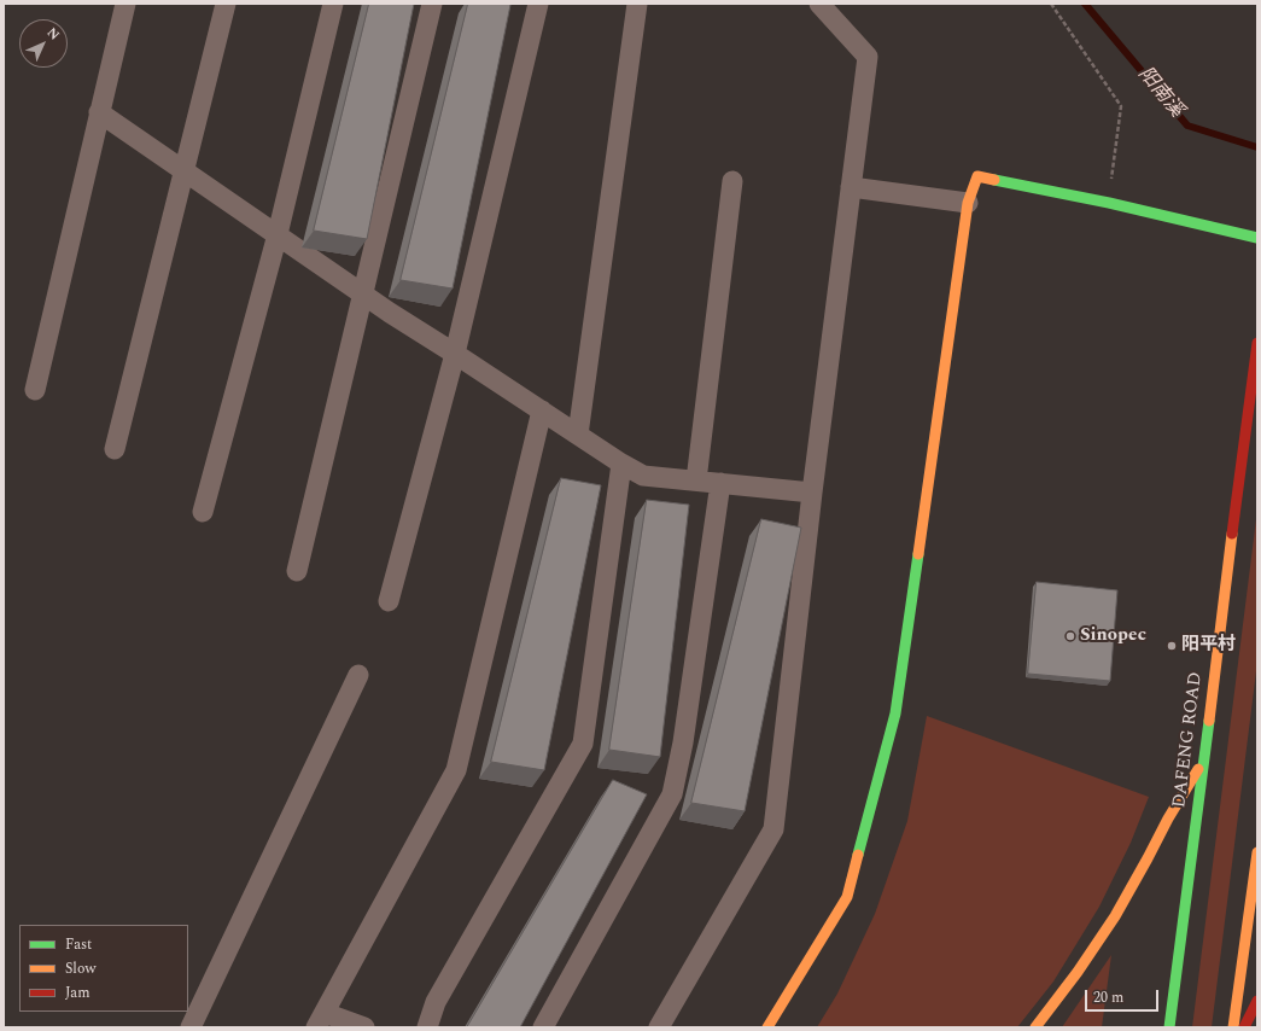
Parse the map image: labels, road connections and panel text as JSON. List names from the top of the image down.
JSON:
{
  "streets": {
    "main road": ["DAFENG ROAD"]
  },
  "water": ["阳南溪"],
  "places": ["Sinopec", "阳平村"],
  "legend": ["Fast", "Slow", "Jam"],
  "scale_bar": "20 m",
  "north": "top right"
}
